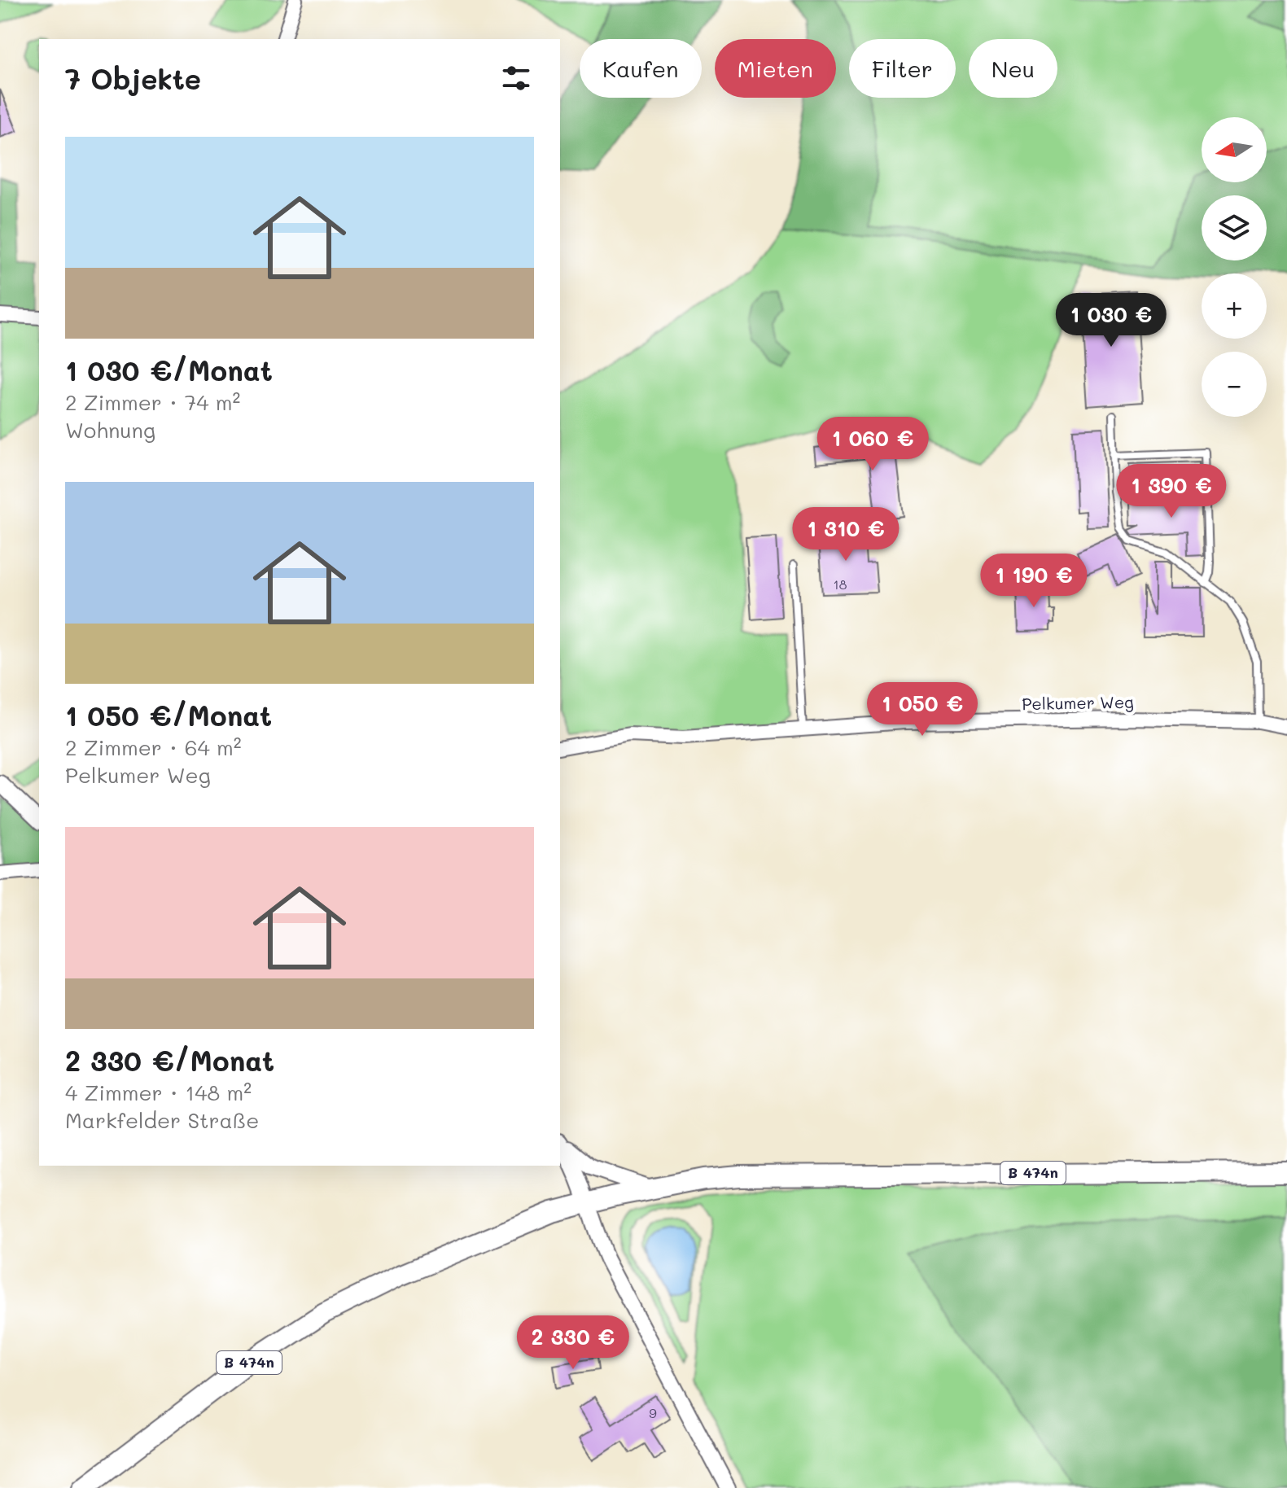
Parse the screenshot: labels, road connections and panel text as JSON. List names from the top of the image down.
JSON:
{
  "streets": {
    "main road": ["B 474n"],
    "street": ["Pelkumer Weg"]
  },
  "house_numbers": ["18", "9"],
  "north": "left",
  "page": {
    "chip": [
      "Kaufen",
      "Mieten",
      "Filter",
      "Neu"
    ],
    "heading": "7 Objekte",
    "map_buttons": ["+", "−"],
    "list": [
      {
        "name": "1 030 €/Monat",
        "note": "2 Zimmer · 74 m² · Wohnung"
      },
      {
        "name": "1 050 €/Monat",
        "note": "2 Zimmer · 64 m² · Pelkumer Weg"
      },
      {
        "name": "2 330 €/Monat",
        "note": "4 Zimmer · 148 m² · Markfelder Straße"
      }
    ],
    "price": [
      "1 030 €",
      "1 060 €",
      "1 390 €",
      "1 310 €",
      "1 190 €",
      "1 050 €",
      "2 330 €"
    ]
  }
}
